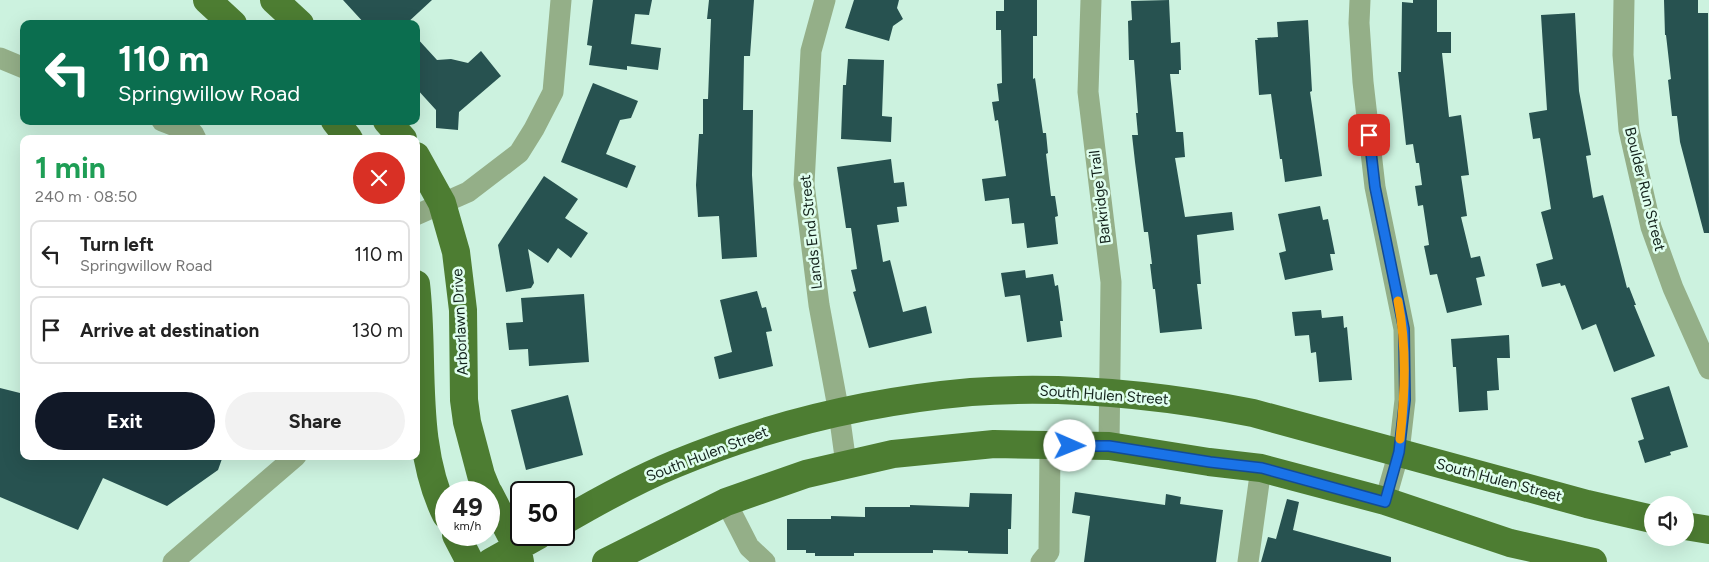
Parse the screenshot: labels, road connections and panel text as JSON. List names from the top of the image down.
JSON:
{
  "streets": {
    "main road": ["Arborlawn Drive", "South Hulen Street"],
    "street": ["Boulder Run Street", "Barkridge Trail", "Lands End Street"]
  },
  "crossings": [
    ["Barkridge Trail", "South Hulen Street"],
    ["Lands End Street", "South Hulen Street"]
  ],
  "page": {
    "turn": ["110 m", "Springwillow Road"],
    "heading": ["1 min", "240 m · 08:50"],
    "list": [
      {
        "name": "Turn left",
        "note": "Springwillow Road",
        "value": "110 m"
      },
      {
        "name": "Arrive at destination",
        "value": "130 m"
      }
    ],
    "buttons": ["Exit", "Share"],
    "speed": "49 km/h",
    "limit": "50"
  }
}
